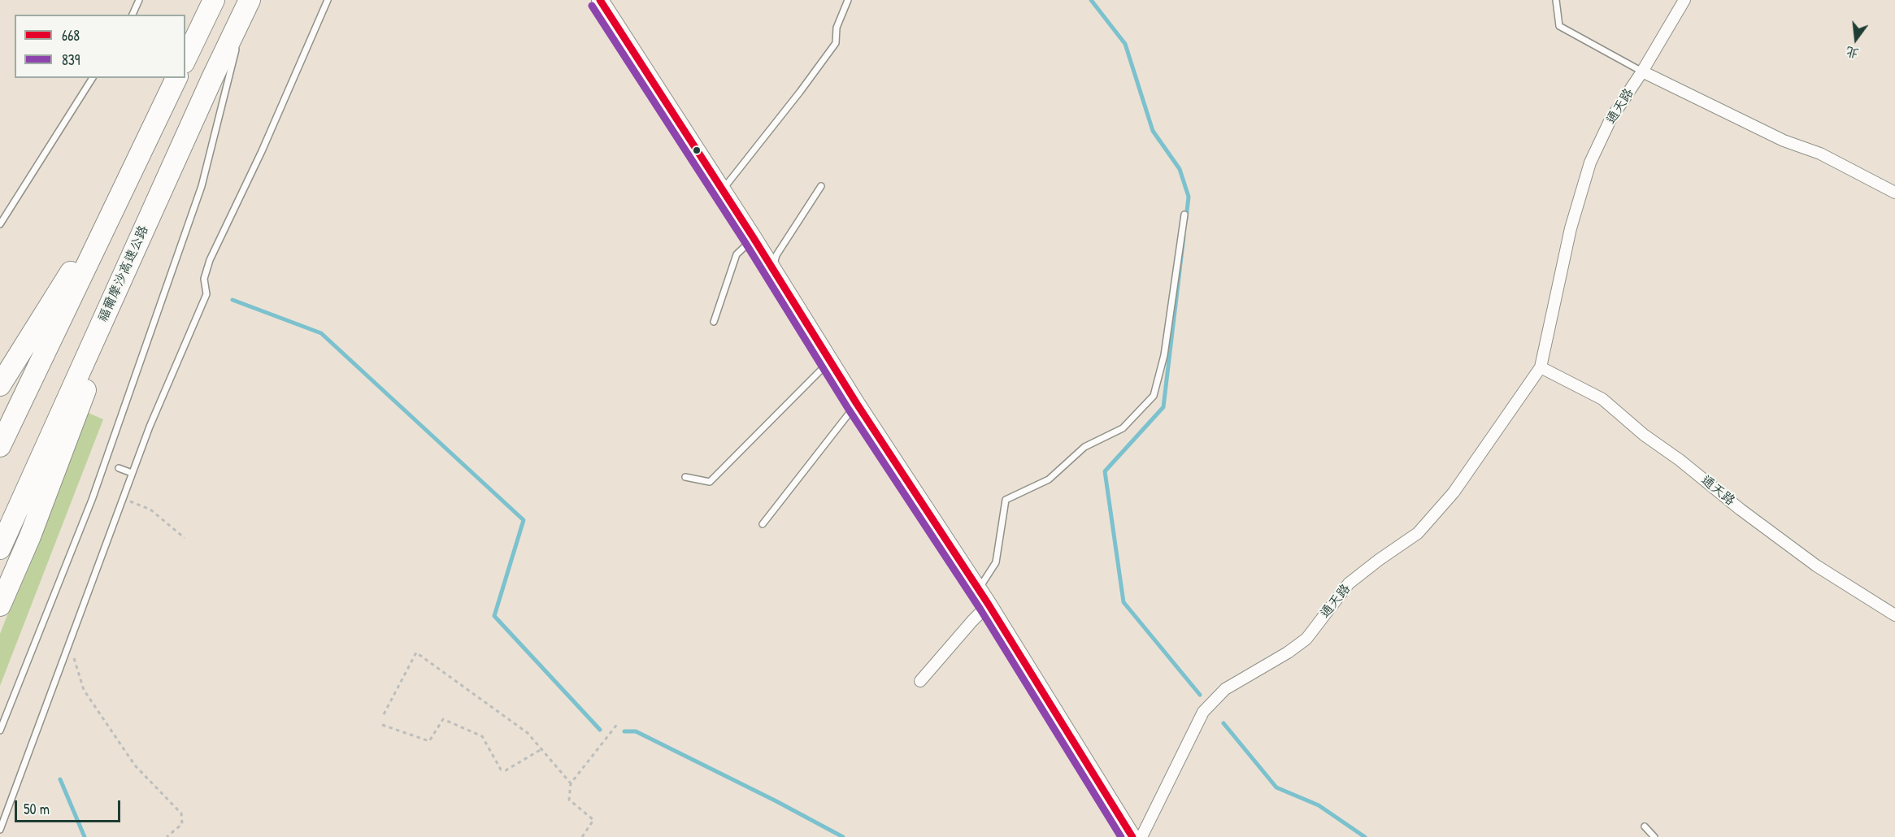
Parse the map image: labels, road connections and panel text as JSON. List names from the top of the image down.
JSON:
{
  "streets": {
    "highway": ["福爾摩沙高速公路"],
    "street": ["通天路"]
  },
  "lines": ["transit line 668", "transit line 839"],
  "legend": ["668", "839"],
  "scale_bar": "50 m",
  "north": "bottom"
}
